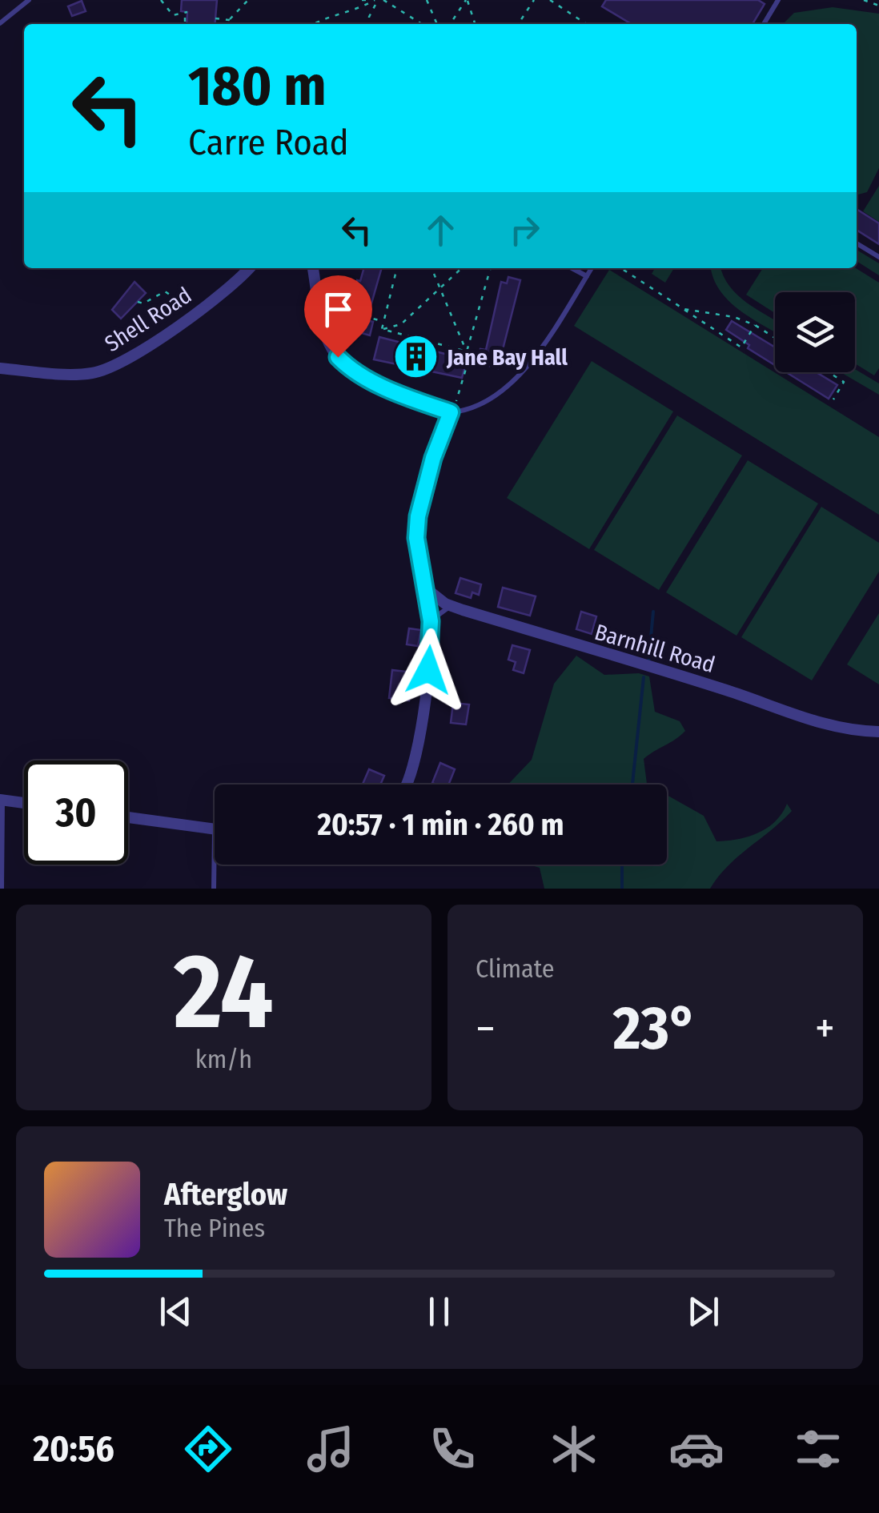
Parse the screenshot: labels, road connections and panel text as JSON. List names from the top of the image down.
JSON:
{
  "streets": {
    "street": ["Shell Road", "Barnhill Road"]
  },
  "places": {
    "building": ["Jane Bay Hall"]
  },
  "page": {
    "turn": ["180 m", "Carre Road"],
    "limit": "30",
    "trip": "20:57 · 1 min · 260 m",
    "tile": [
      ["24", "km/h"],
      "Climate"
    ],
    "heat": ["−", "23°", "+"],
    "song": ["Afterglow", "The Pines"],
    "tabs": "20:56"
  }
}
